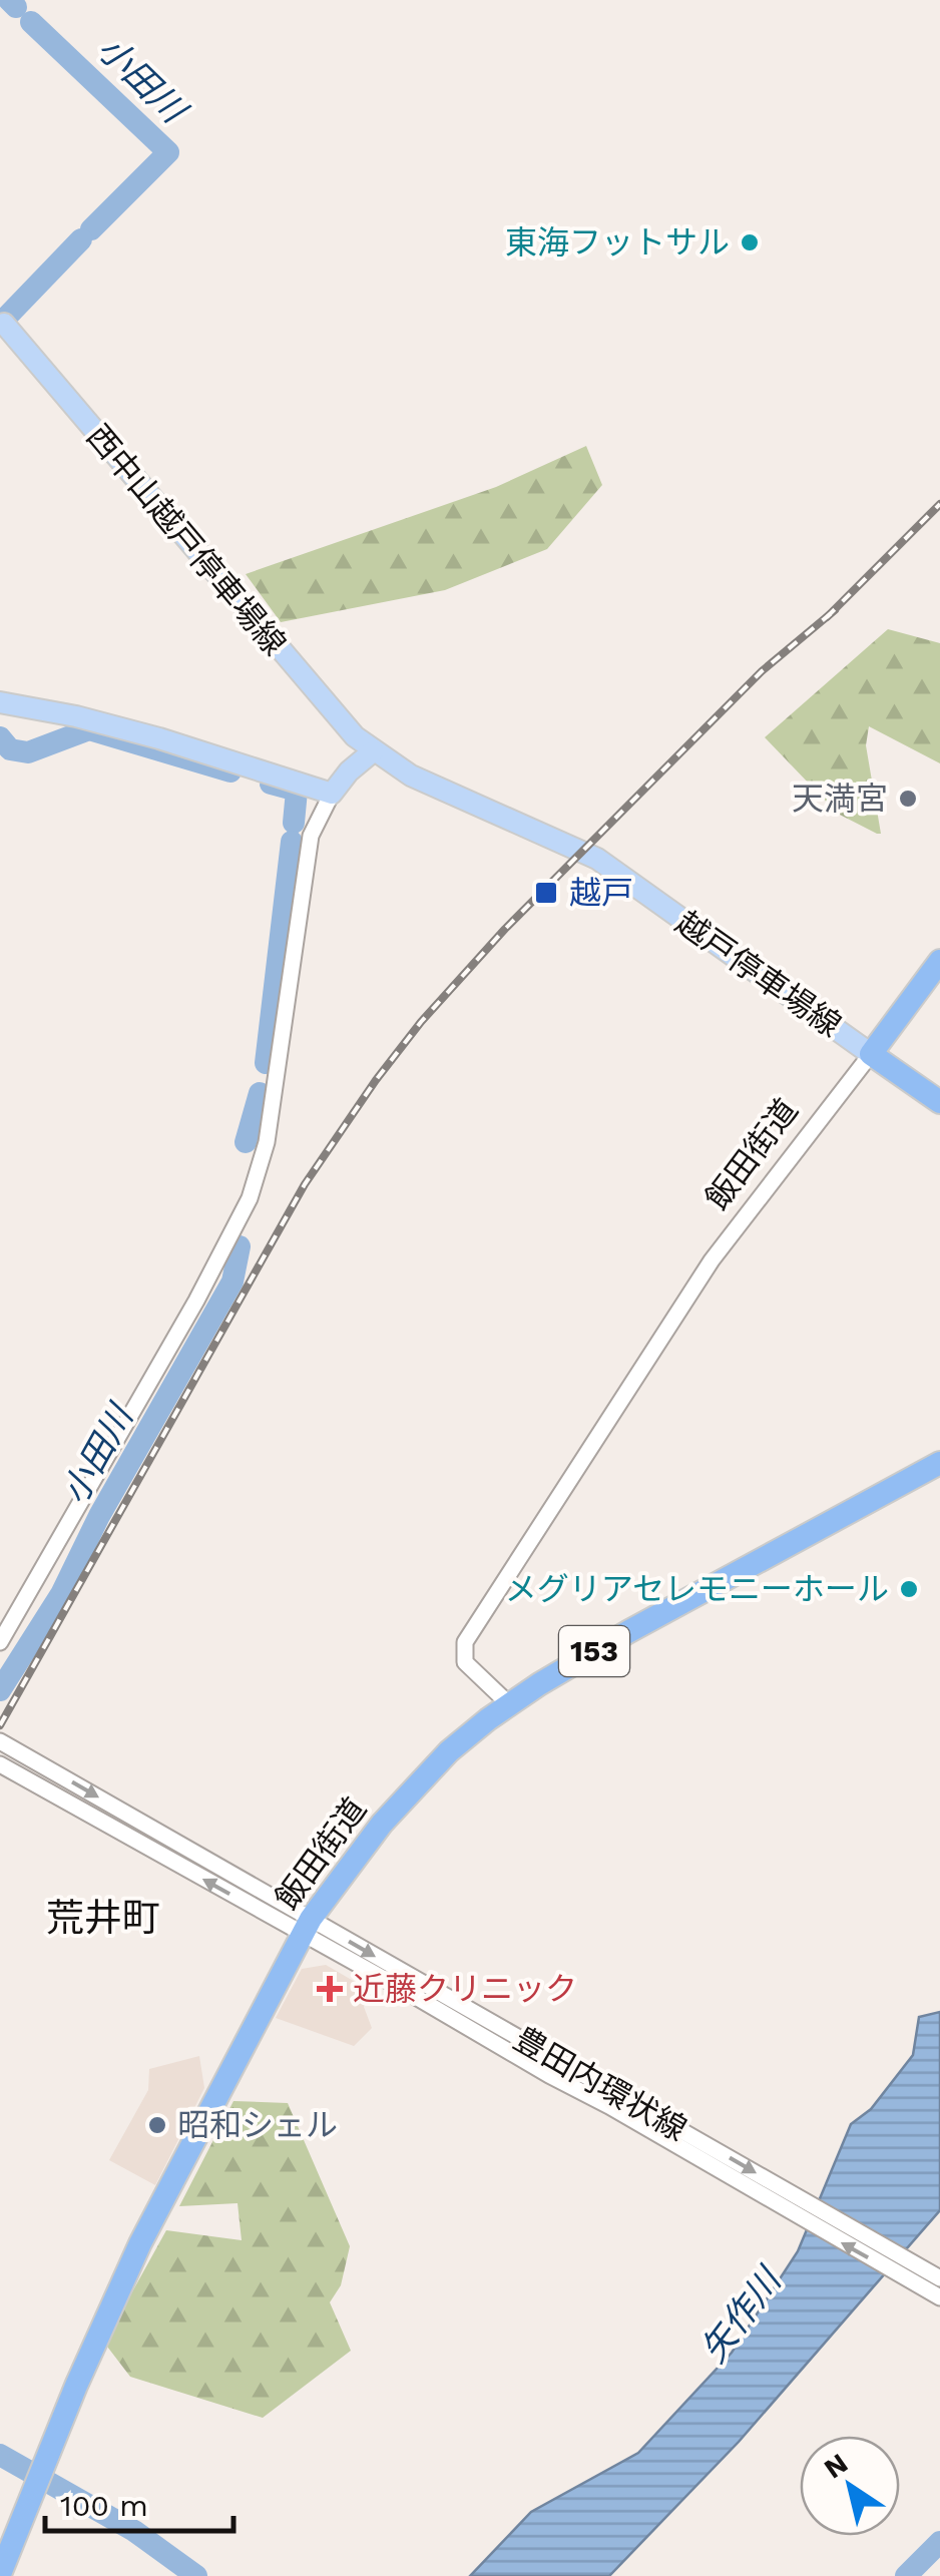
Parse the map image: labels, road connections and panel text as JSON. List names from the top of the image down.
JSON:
{
  "streets": {
    "highway": ["飯田街道", "153"],
    "main road": ["西中山越戸停車場線", "越戸停車場線"],
    "street": ["豊田内環状線"]
  },
  "crossings": [
    ["西中山越戸停車場線", "越戸停車場線"],
    ["越戸停車場線", "飯田街道"],
    ["飯田街道", "豊田内環状線"]
  ],
  "districts": ["荒井町"],
  "water": ["小田川", "矢作川"],
  "places": {
    "other": [
      "東海フットサル",
      "天満宮",
      "メグリアセレモニーホール",
      "昭和シェル"
    ],
    "transit": ["越戸"],
    "health": ["近藤クリニック"]
  },
  "scale_bar": "100 m",
  "north": "top left"
}
